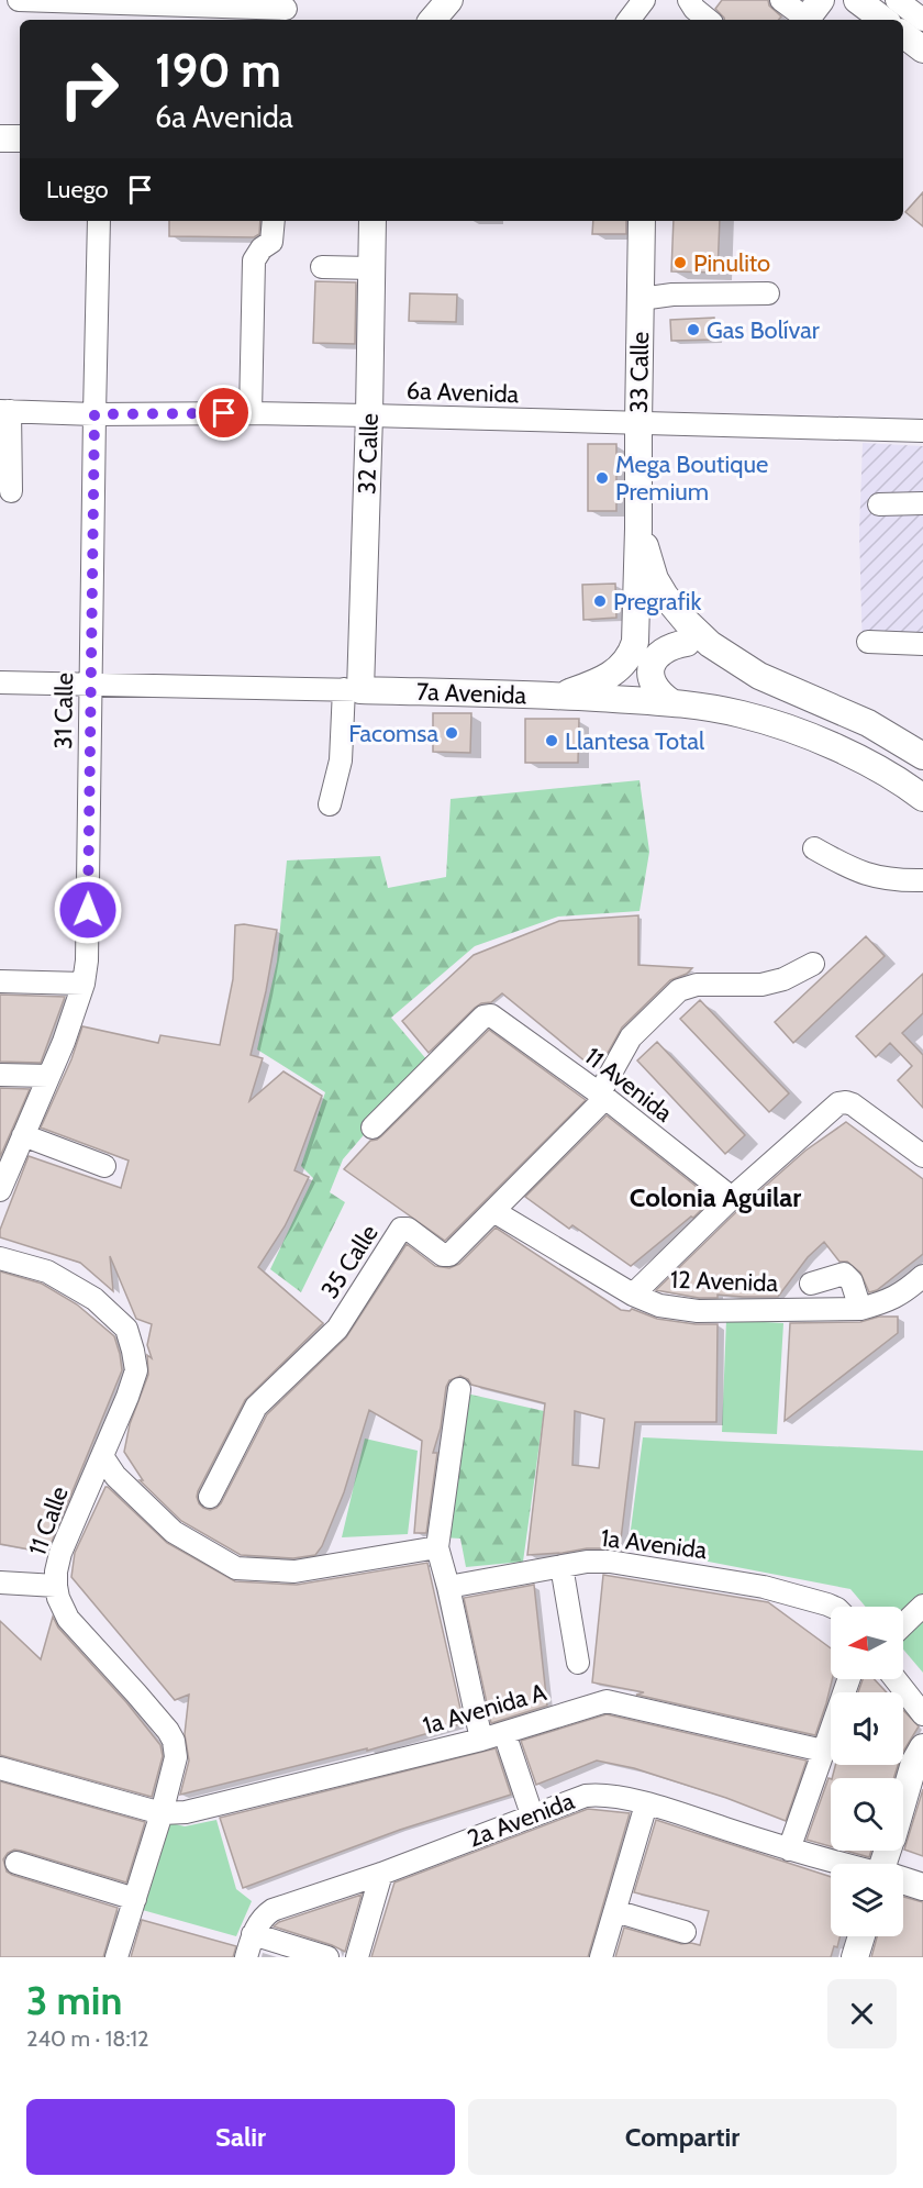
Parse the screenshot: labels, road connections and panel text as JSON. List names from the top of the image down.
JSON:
{
  "streets": {
    "main road": [
      "33 Calle",
      "32 Calle",
      "7a Avenida",
      "2a Avenida"
    ],
    "street": [
      "6a Avenida",
      "31 Calle",
      "11 Avenida",
      "35 Calle",
      "12 Avenida",
      "11 Calle",
      "1a Avenida",
      "1a Avenida A"
    ]
  },
  "crossings": [
    ["33 Calle", "6a Avenida"],
    ["33 Calle", "7a Avenida"],
    ["6a Avenida", "32 Calle"],
    ["6a Avenida", "31 Calle"],
    ["32 Calle", "7a Avenida"],
    ["7a Avenida", "31 Calle"],
    ["11 Avenida", "35 Calle"],
    ["35 Calle", "12 Avenida"],
    ["11 Calle", "1a Avenida A"]
  ],
  "districts": ["Colonia Aguilar"],
  "places": [
    "Pinulito",
    "Gas Bolívar",
    "Mega Boutique Premium",
    "Pregrafik",
    "Facomsa",
    "Llantesa Total"
  ],
  "north": "left",
  "page": {
    "turn": ["190 m", "6a Avenida"],
    "then": "Luego",
    "heading": ["3 min", "240 m · 18:12"],
    "buttons": ["Salir", "Compartir"]
  }
}
